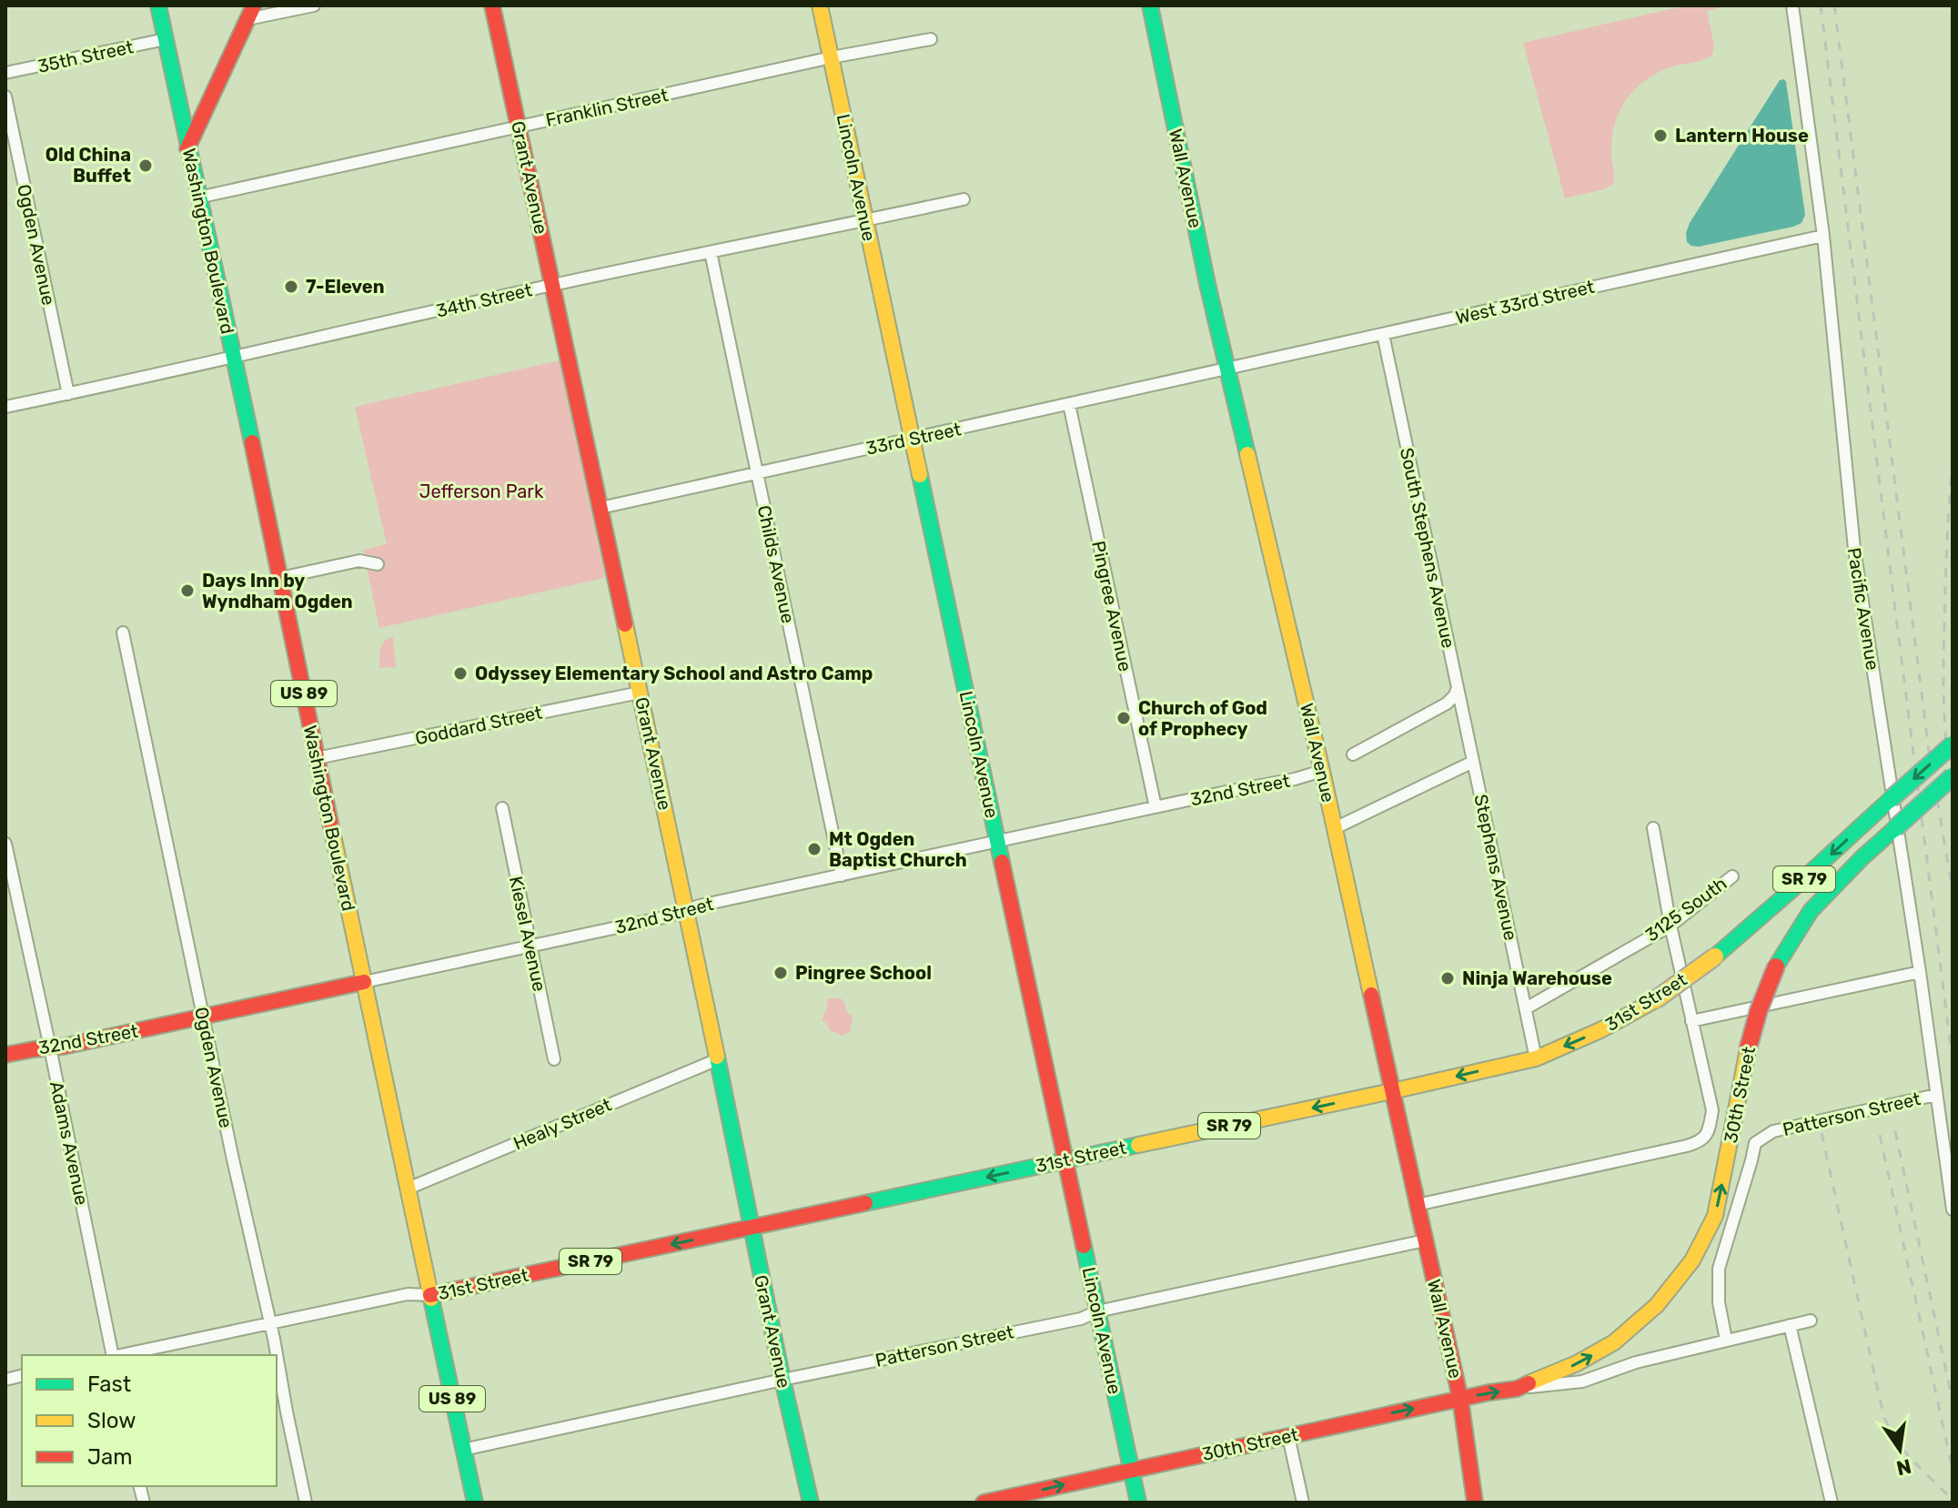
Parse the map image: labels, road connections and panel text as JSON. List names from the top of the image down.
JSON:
{
  "streets": {
    "main road": [
      "Grant Avenue",
      "Lincoln Avenue",
      "Wall Avenue",
      "Washington Boulevard",
      "US 89",
      "32nd Street",
      "SR 79",
      "31st Street",
      "30th Street"
    ],
    "street": [
      "35th Street",
      "Franklin Street",
      "Ogden Avenue",
      "34th Street",
      "West 33rd Street",
      "33rd Street",
      "South Stephens Avenue",
      "Childs Avenue",
      "Pingree Avenue",
      "Pacific Avenue",
      "Goddard Street",
      "Stephens Avenue",
      "3125 South",
      "Kiesel Avenue",
      "Patterson Street",
      "Healy Street",
      "Adams Avenue"
    ]
  },
  "crossings": [
    ["35th Street", "Washington Boulevard"],
    ["Franklin Street", "Grant Avenue"],
    ["Franklin Street", "Lincoln Avenue"],
    ["Franklin Street", "Washington Boulevard"],
    ["Grant Avenue", "34th Street"],
    ["Grant Avenue", "33rd Street"],
    ["Grant Avenue", "Goddard Street"],
    ["Grant Avenue", "32nd Street"],
    ["Grant Avenue", "31st Street"],
    ["Grant Avenue", "Patterson Street"],
    ["Grant Avenue", "Healy Street"],
    ["Lincoln Avenue", "34th Street"],
    ["Lincoln Avenue", "33rd Street"],
    ["Lincoln Avenue", "32nd Street"],
    ["Lincoln Avenue", "31st Street"],
    ["Lincoln Avenue", "30th Street"],
    ["Lincoln Avenue", "Patterson Street"],
    ["Wall Avenue", "West 33rd Street"],
    ["Wall Avenue", "33rd Street"],
    ["Wall Avenue", "32nd Street"],
    ["Wall Avenue", "31st Street"],
    ["Wall Avenue", "30th Street"],
    ["Wall Avenue", "Patterson Street"],
    ["Washington Boulevard", "34th Street"],
    ["Washington Boulevard", "Goddard Street"],
    ["Washington Boulevard", "32nd Street"],
    ["Washington Boulevard", "31st Street"],
    ["Washington Boulevard", "Patterson Street"],
    ["Washington Boulevard", "Healy Street"],
    ["Ogden Avenue", "34th Street"],
    ["Ogden Avenue", "32nd Street"],
    ["Ogden Avenue", "31st Street"],
    ["34th Street", "Childs Avenue"],
    ["West 33rd Street", "33rd Street"],
    ["West 33rd Street", "South Stephens Avenue"],
    ["West 33rd Street", "Pacific Avenue"],
    ["33rd Street", "Childs Avenue"],
    ["33rd Street", "Pingree Avenue"],
    ["South Stephens Avenue", "Stephens Avenue"],
    ["Childs Avenue", "32nd Street"],
    ["Pingree Avenue", "32nd Street"],
    ["Pacific Avenue", "Patterson Street"],
    ["32nd Street", "Kiesel Avenue"],
    ["32nd Street", "Adams Avenue"],
    ["Stephens Avenue", "3125 South"],
    ["Stephens Avenue", "31st Street"],
    ["30th Street", "Patterson Street"]
  ],
  "one_way": ["31st Street", "30th Street"],
  "parks": ["Jefferson Park"],
  "places": [
    "Lantern House",
    "Old China Buffet",
    "7-Eleven",
    "Days Inn by Wyndham Ogden",
    "Odyssey Elementary School and Astro Camp",
    "Church of God of Prophecy",
    "Mt Ogden Baptist Church",
    "Pingree School",
    "Ninja Warehouse"
  ],
  "legend": ["Fast", "Slow", "Jam"],
  "north": "bottom"
}
